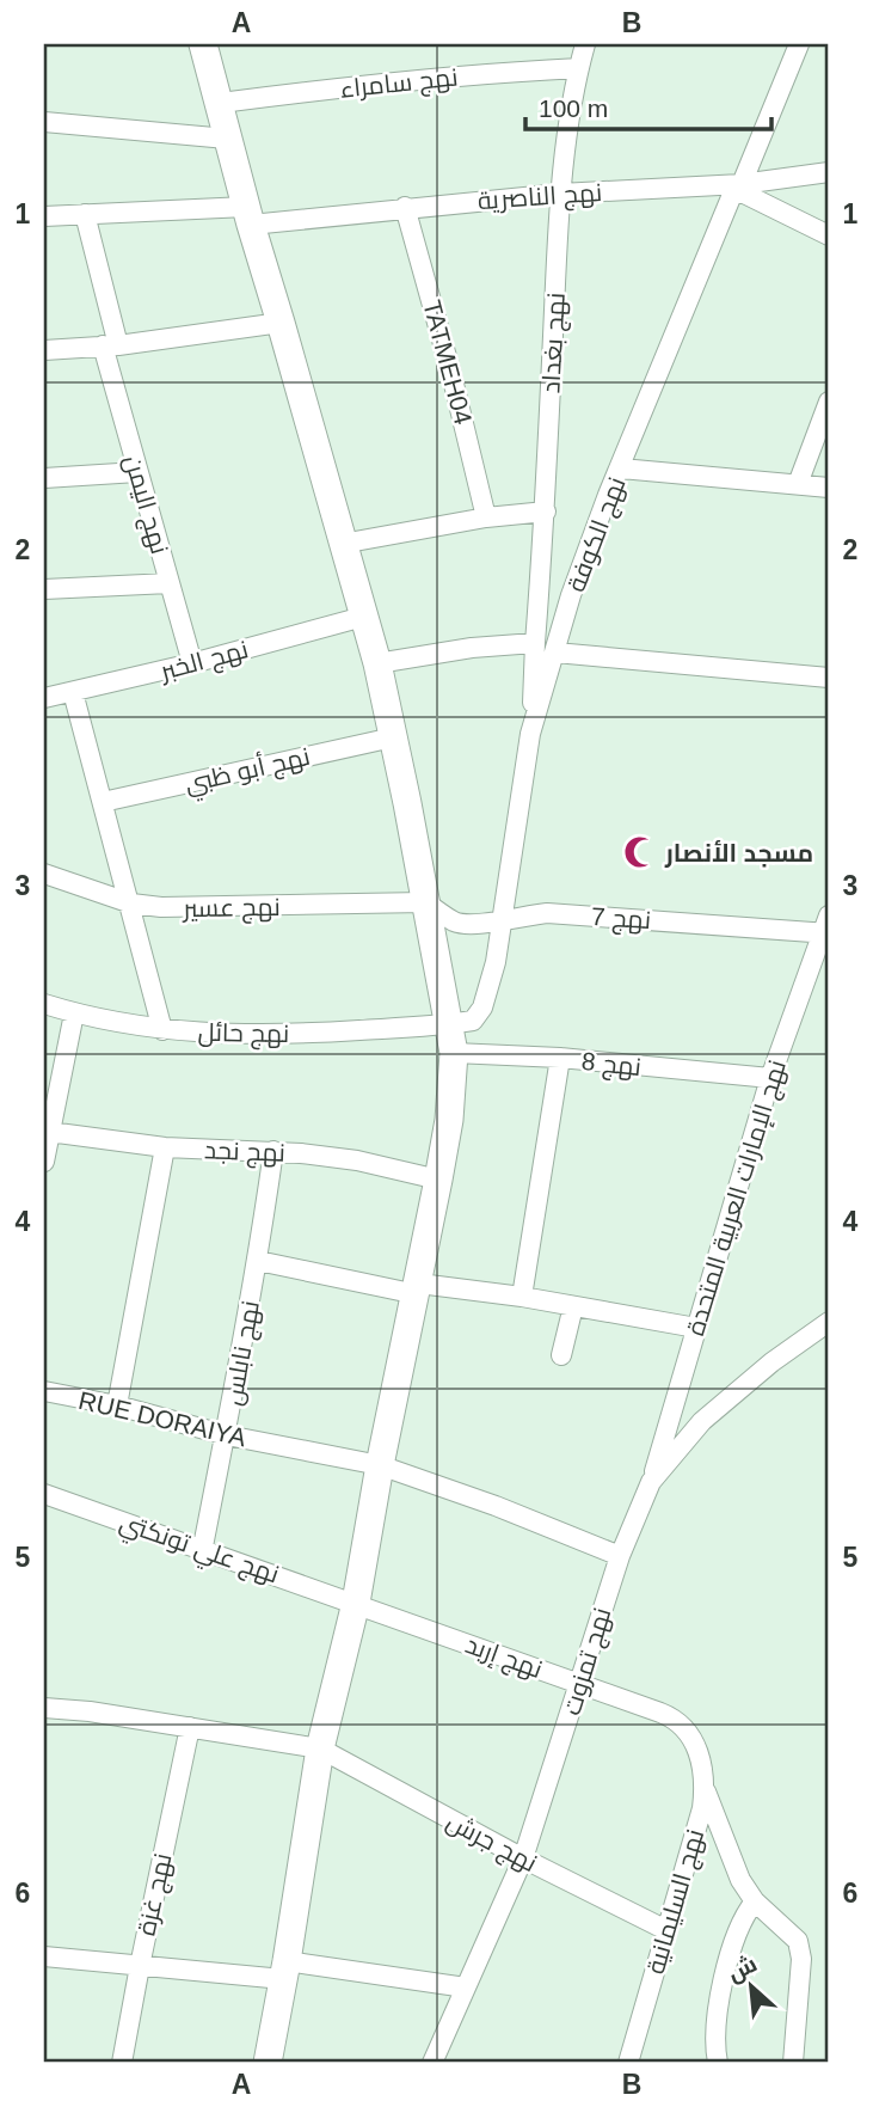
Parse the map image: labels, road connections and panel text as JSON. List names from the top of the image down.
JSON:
{
  "streets": {
    "street": [
      "نهج سامراء",
      "نهج الناصرية",
      "نهج بغداد",
      "TATMEH04",
      "نهج اليمن",
      "نهج الكوفة",
      "نهج الخبر",
      "نهج أبو ظبي",
      "نهج عسير",
      "نهج 7",
      "نهج حائل",
      "نهج 8",
      "نهج نجد",
      "نهج الإمارات العربية المتحدة",
      "نهج نابلس",
      "RUE DORAIYA",
      "نهج علي تونكتي",
      "نهج إربد",
      "نهج تمزوت",
      "نهج جرش",
      "نهج غزة",
      "نهج السليمانية"
    ]
  },
  "crossings": [
    ["نهج سامراء", "نهج بغداد"],
    ["نهج الناصرية", "نهج بغداد"],
    ["نهج الناصرية", "TATMEH04"],
    ["نهج الناصرية", "نهج اليمن"],
    ["نهج الناصرية", "نهج الكوفة"],
    ["نهج بغداد", "نهج الكوفة"],
    ["نهج اليمن", "نهج الخبر"],
    ["نهج الكوفة", "نهج 7"],
    ["نهج الكوفة", "نهج حائل"],
    ["نهج عسير", "نهج 7"],
    ["نهج 7", "نهج الإمارات العربية المتحدة"],
    ["نهج 8", "نهج الإمارات العربية المتحدة"],
    ["نهج نجد", "نهج نابلس"],
    ["نهج الإمارات العربية المتحدة", "نهج تمزوت"],
    ["نهج نابلس", "RUE DORAIYA"],
    ["نهج نابلس", "نهج علي تونكتي"],
    ["RUE DORAIYA", "نهج تمزوت"],
    ["نهج علي تونكتي", "نهج إربد"],
    ["نهج إربد", "نهج تمزوت"],
    ["نهج إربد", "نهج السليمانية"],
    ["نهج تمزوت", "نهج جرش"],
    ["نهج جرش", "نهج غزة"],
    ["نهج جرش", "نهج السليمانية"]
  ],
  "places": {
    "mosque": ["مسجد الأنصار"]
  },
  "scale_bar": "100 m",
  "north": "top left",
  "grid": {
    "columns": ["A", "B"],
    "rows": [
      "1",
      "2",
      "3",
      "4",
      "5",
      "6"
    ]
  }
}
